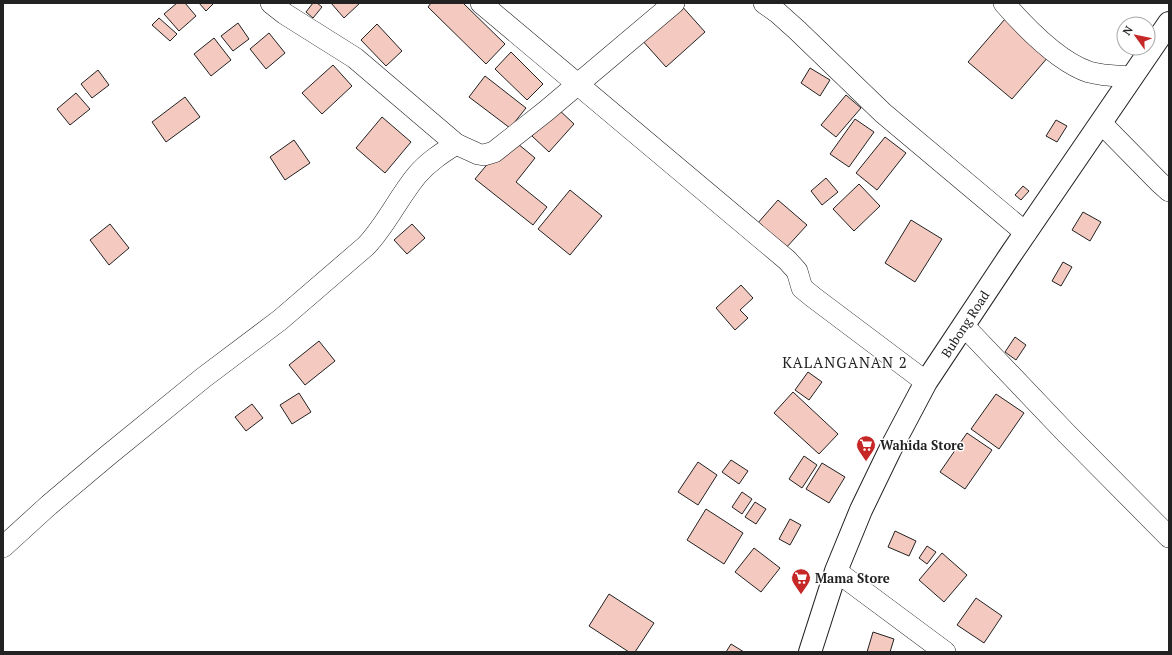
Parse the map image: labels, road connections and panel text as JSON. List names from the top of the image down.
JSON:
{
  "streets": {
    "main road": ["Bubong Road"]
  },
  "districts": ["KALANGANAN 2"],
  "places": {
    "supermarket": ["Wahida Store", "Mama Store"]
  },
  "north": "top left"
}
